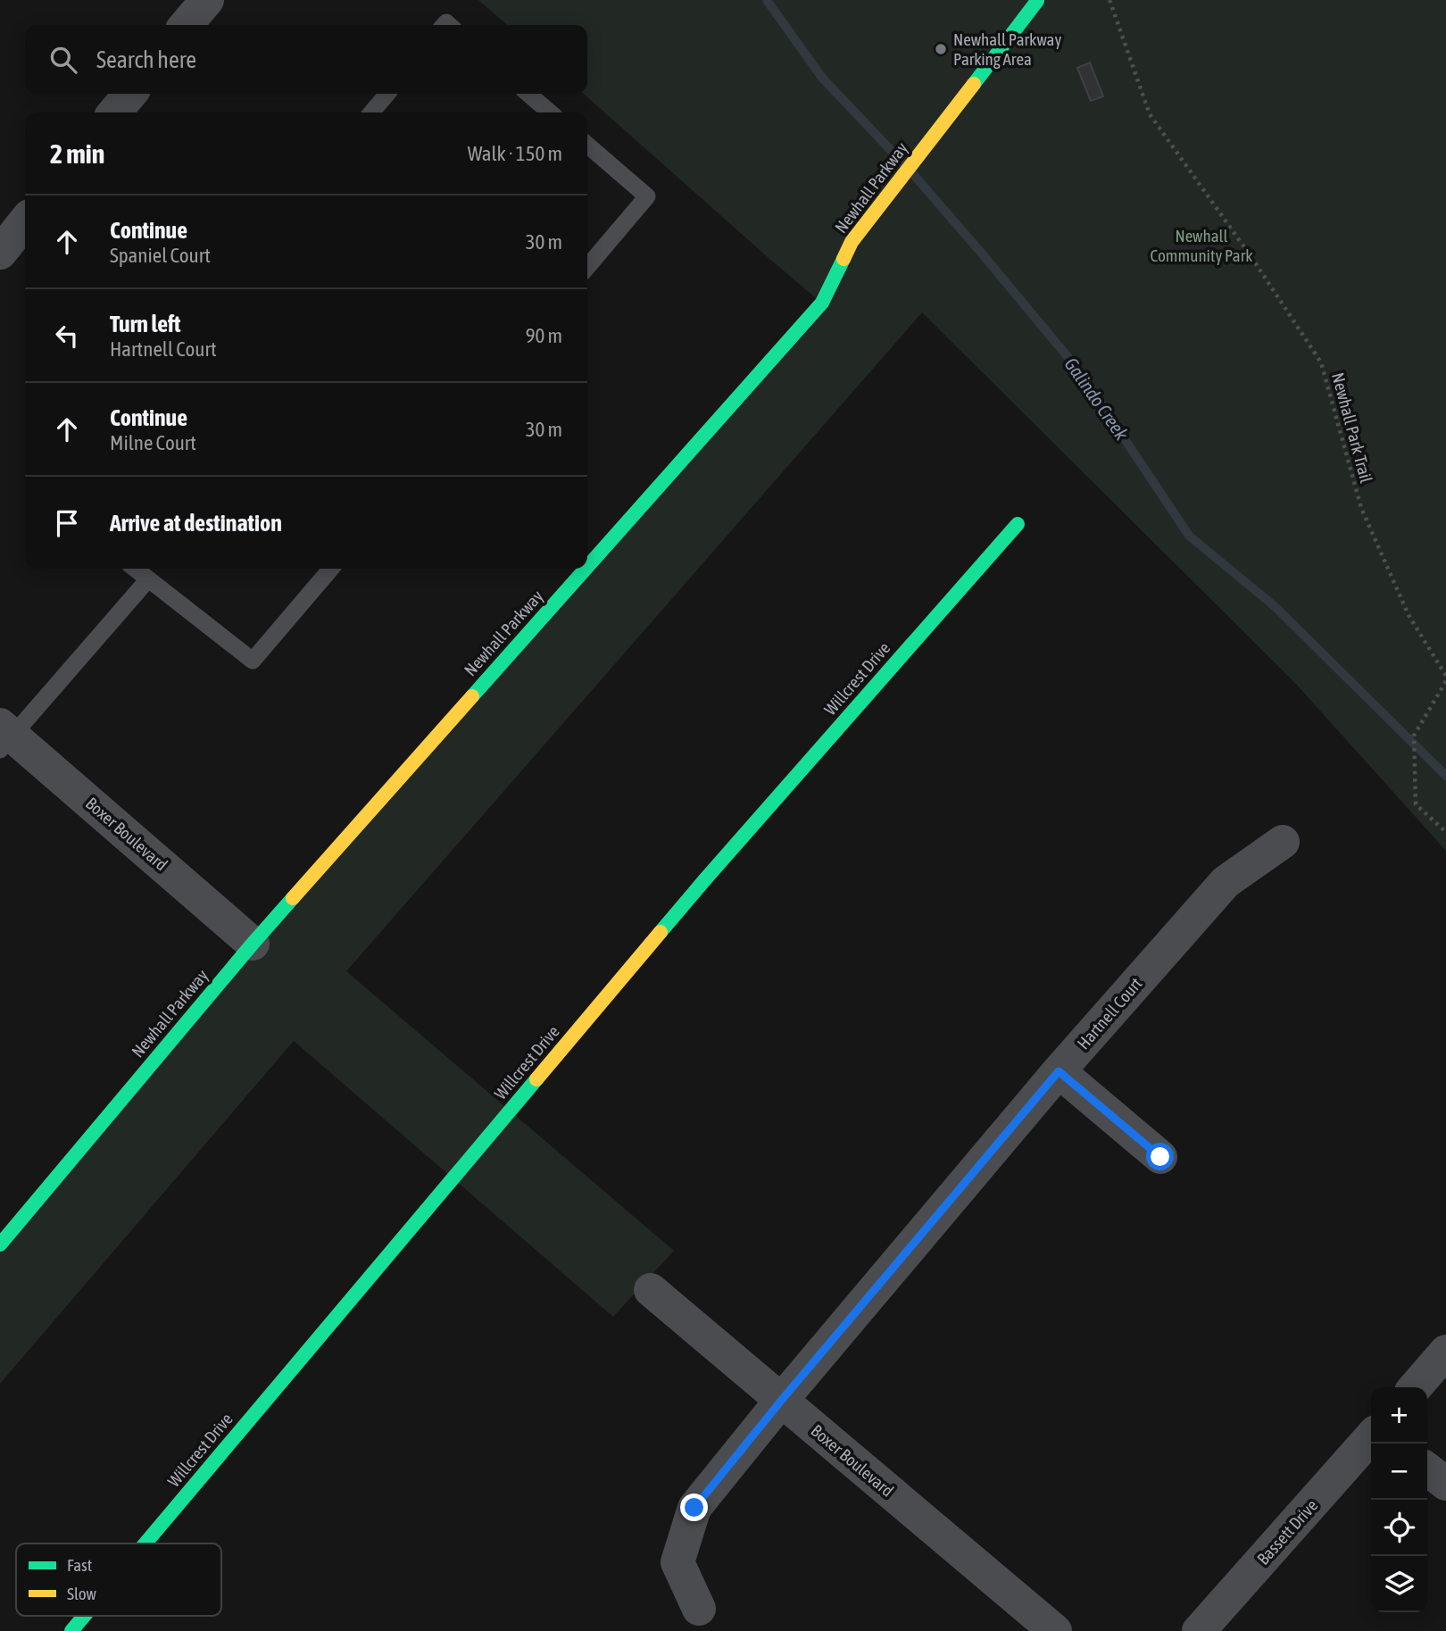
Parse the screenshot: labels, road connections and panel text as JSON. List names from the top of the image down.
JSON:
{
  "streets": {
    "street": [
      "Newhall Parkway",
      "Willcrest Drive",
      "Boxer Boulevard",
      "Hartnell Court",
      "Bassett Drive"
    ],
    "path": ["Newhall Park Trail"]
  },
  "crossings": [
    ["Newhall Parkway", "Boxer Boulevard"],
    ["Boxer Boulevard", "Hartnell Court"]
  ],
  "water": ["Galindo Creek"],
  "parks": ["Newhall Community Park"],
  "places": ["Newhall Parkway Parking Area"],
  "legend": ["Fast", "Slow"],
  "page": {
    "search": "Search here",
    "heading": ["2 min", "Walk · 150 m"],
    "list": [
      ["Continue", "Spaniel Court", "30 m"],
      ["Turn left", "Hartnell Court", "90 m"],
      ["Continue", "Milne Court", "30 m"],
      "Arrive at destination"
    ],
    "map_buttons": ["+", "−"]
  }
}
